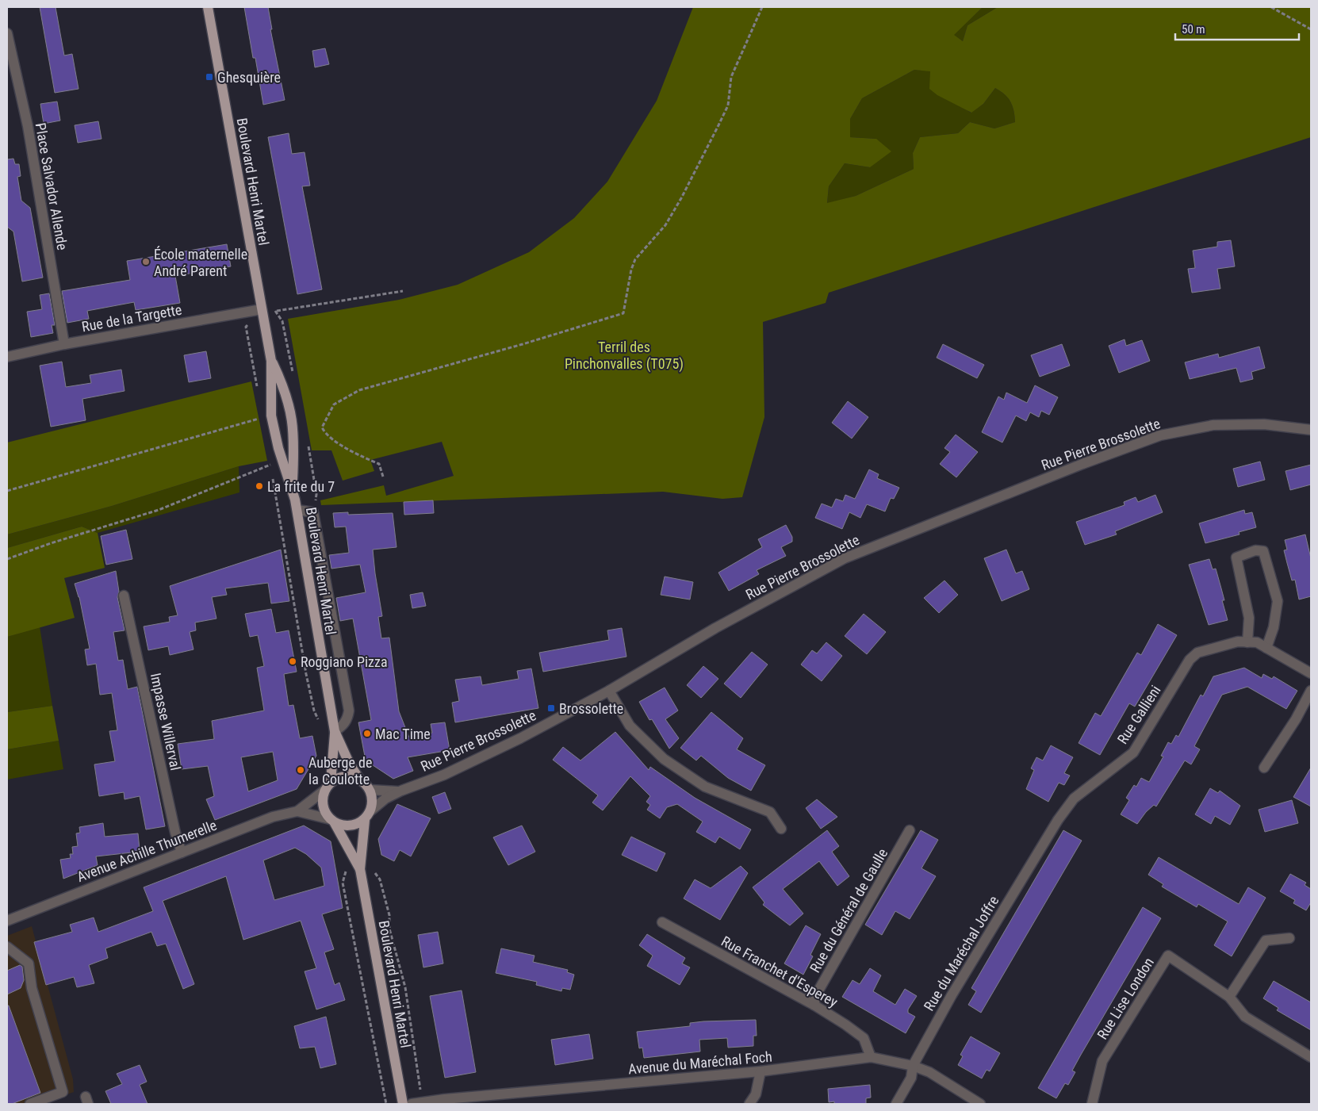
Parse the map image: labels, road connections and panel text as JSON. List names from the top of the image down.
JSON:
{
  "streets": {
    "main road": ["Boulevard Henri Martel"],
    "street": [
      "Place Salvador Allende",
      "Rue de la Targette",
      "Rue Pierre Brossolette",
      "Rue Gallieni",
      "Impasse Willerval",
      "Avenue Achille Thumerelle",
      "Rue du Général de Gaulle",
      "Rue du Maréchal Joffre",
      "Rue Franchet d'Esperey",
      "Rue Lise London",
      "Avenue du Maréchal Foch"
    ]
  },
  "crossings": [
    ["Boulevard Henri Martel", "Rue de la Targette"],
    ["Boulevard Henri Martel", "Rue Pierre Brossolette"],
    ["Boulevard Henri Martel", "Avenue Achille Thumerelle"],
    ["Place Salvador Allende", "Rue de la Targette"],
    ["Rue Pierre Brossolette", "Avenue Achille Thumerelle"],
    ["Rue Gallieni", "Rue du Maréchal Joffre"],
    ["Impasse Willerval", "Avenue Achille Thumerelle"],
    ["Rue du Général de Gaulle", "Rue Franchet d'Esperey"],
    ["Rue du Maréchal Joffre", "Avenue du Maréchal Foch"],
    ["Rue Franchet d'Esperey", "Avenue du Maréchal Foch"]
  ],
  "parks": ["Terril des Pinchonvalles (T075)"],
  "places": {
    "transit": ["Ghesquière", "Brossolette"],
    "other": [
      "École maternelle André Parent",
      "La frite du 7",
      "Roggiano Pizza",
      "Mac Time",
      "Auberge de la Coulotte"
    ]
  },
  "scale_bar": "50 m"
}
